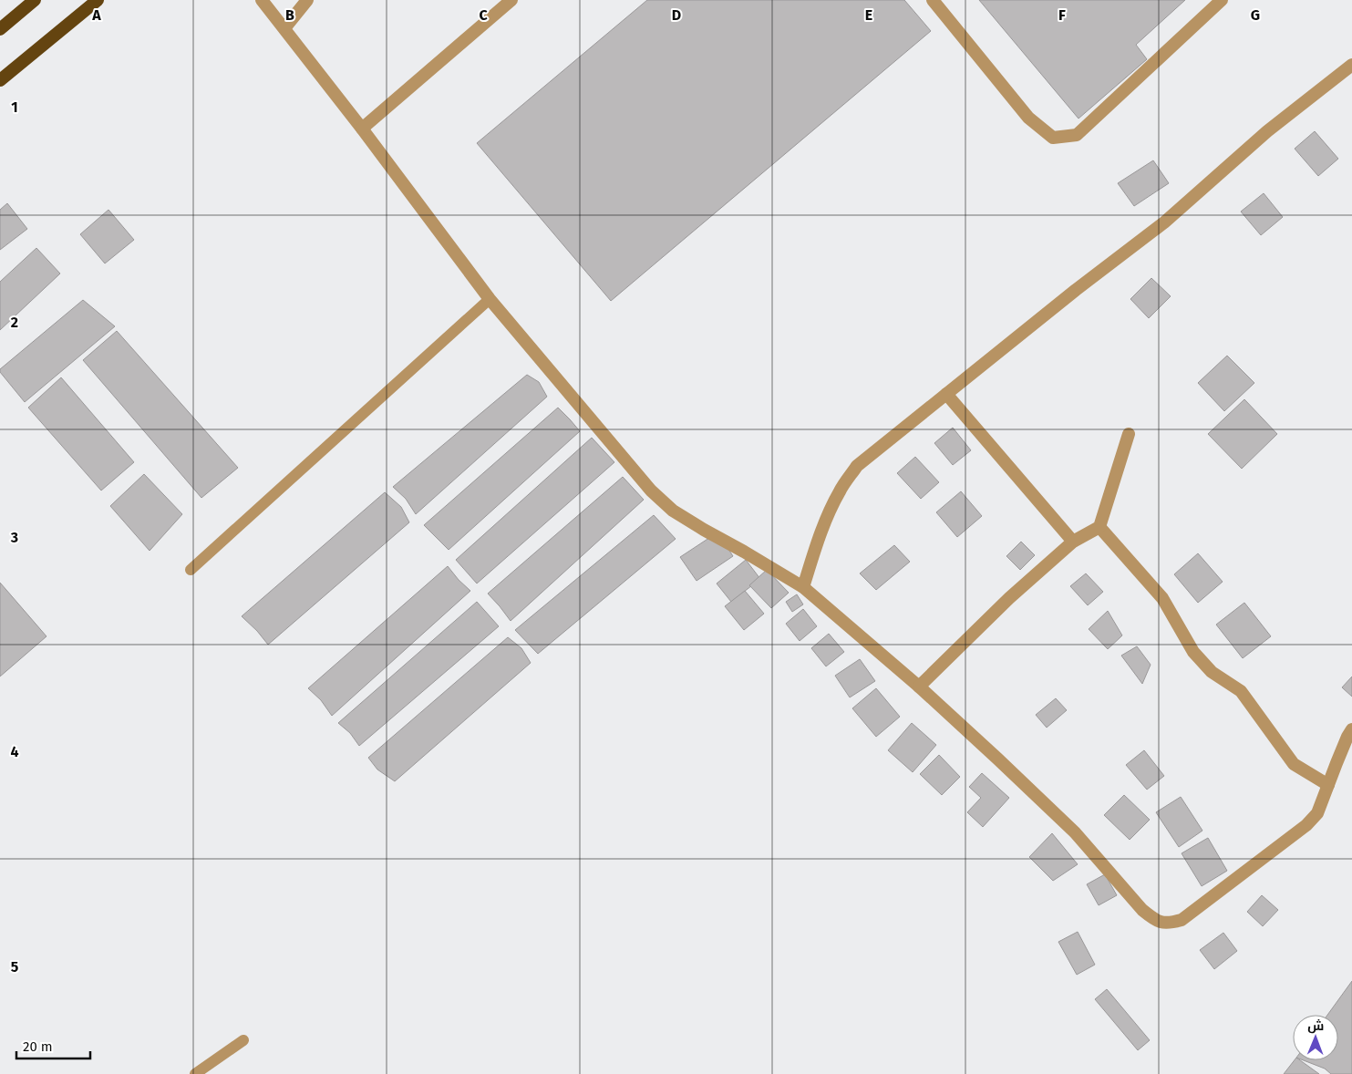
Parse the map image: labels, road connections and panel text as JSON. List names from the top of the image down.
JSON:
{
  "scale_bar": "20 m",
  "north": "top",
  "grid": {
    "columns": [
      "A",
      "B",
      "C",
      "D",
      "E",
      "F",
      "G"
    ],
    "rows": [
      "1",
      "2",
      "3",
      "4",
      "5"
    ]
  }
}
